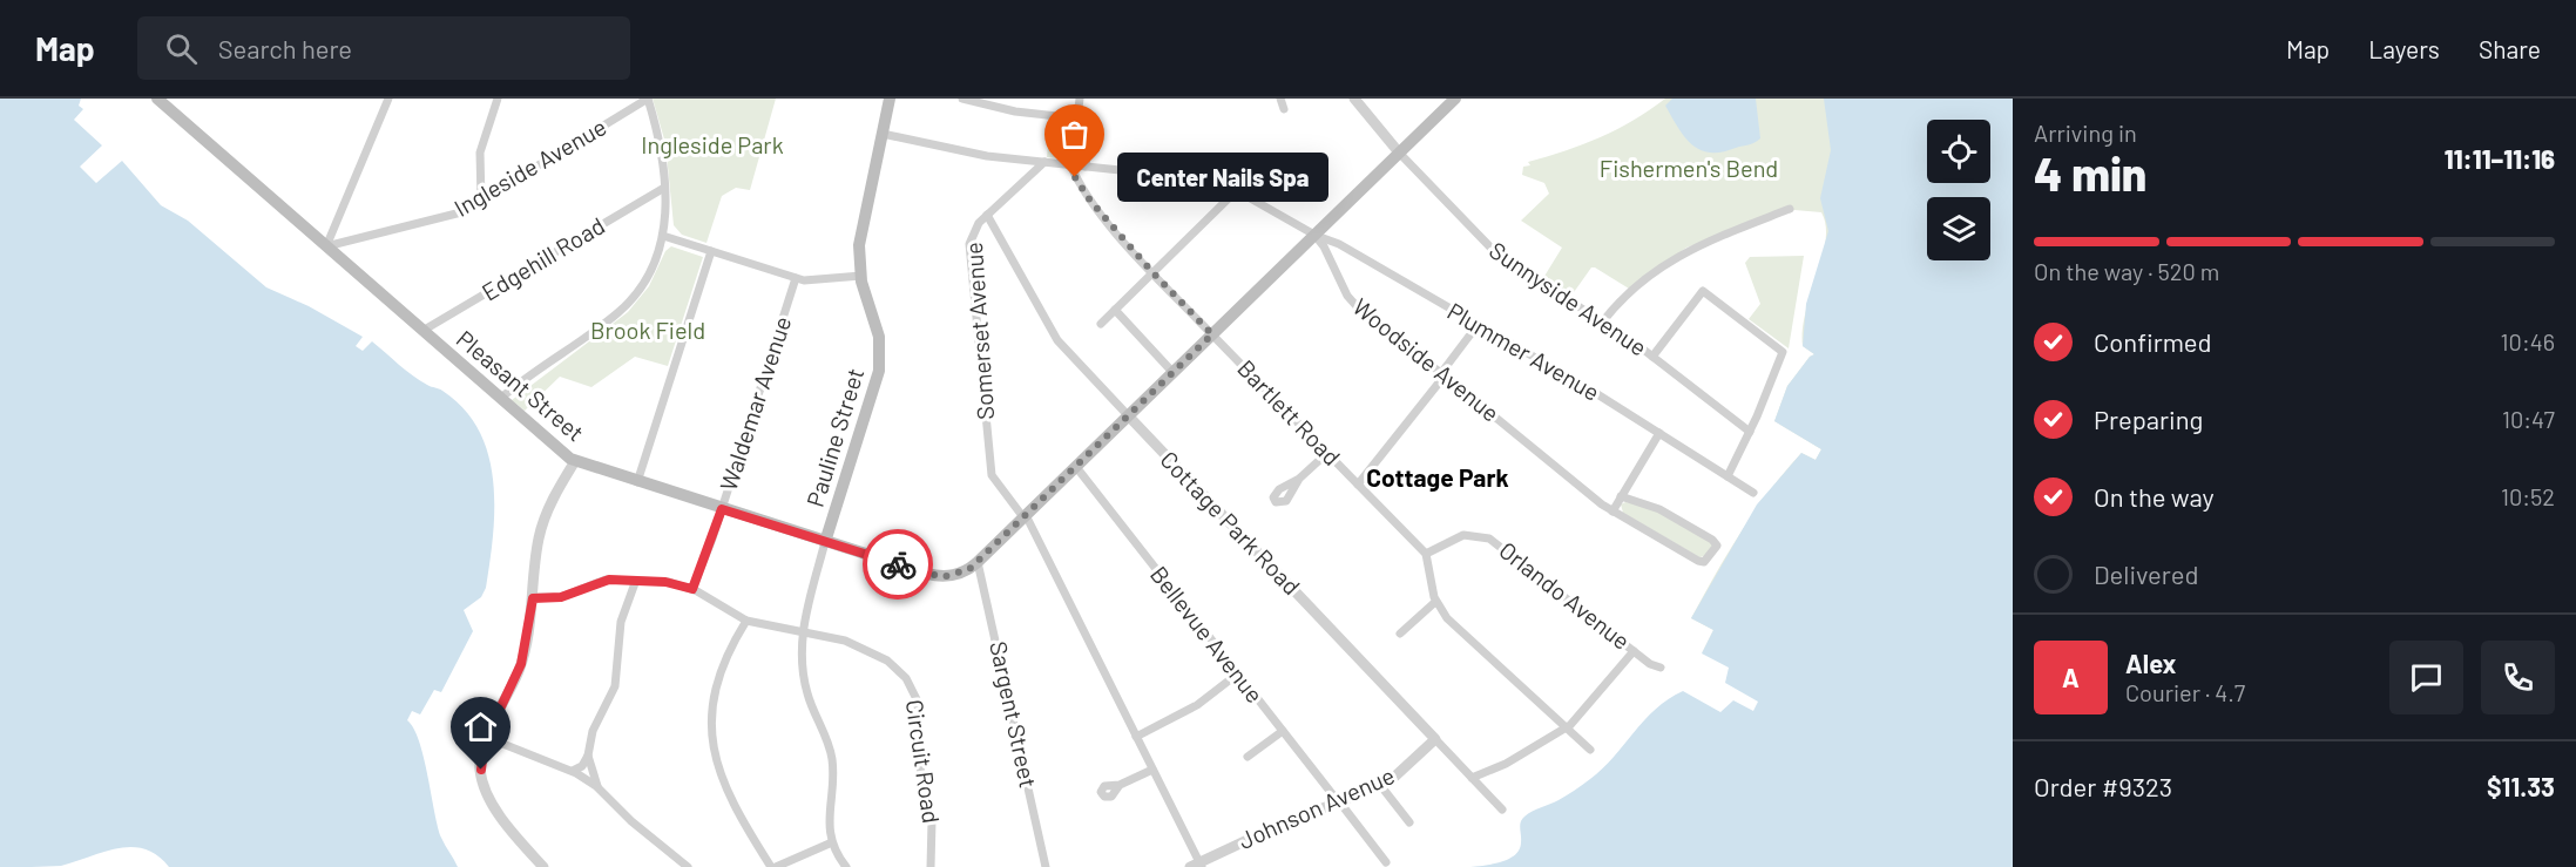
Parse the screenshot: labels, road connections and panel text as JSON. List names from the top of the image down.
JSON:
{
  "streets": {
    "main road": ["Pleasant Street", "Pauline Street"],
    "street": [
      "Ingleside Avenue",
      "Edgehill Road",
      "Sunnyside Avenue",
      "Somerset Avenue",
      "Plummer Avenue",
      "Woodside Avenue",
      "Waldemar Avenue",
      "Bartlett Road",
      "Cottage Park Road",
      "Orlando Avenue",
      "Bellevue Avenue",
      "Sargent Street",
      "Circuit Road",
      "Johnson Avenue"
    ]
  },
  "crossings": [
    ["Ingleside Avenue", "Pleasant Street"],
    ["Edgehill Road", "Pleasant Street"],
    ["Sunnyside Avenue", "Pleasant Street"],
    ["Somerset Avenue", "Pleasant Street"],
    ["Somerset Avenue", "Cottage Park Road"],
    ["Somerset Avenue", "Johnson Avenue"],
    ["Plummer Avenue", "Woodside Avenue"],
    ["Plummer Avenue", "Pleasant Street"],
    ["Woodside Avenue", "Pleasant Street"],
    ["Pleasant Street", "Waldemar Avenue"],
    ["Pleasant Street", "Bartlett Road"],
    ["Pleasant Street", "Pauline Street"],
    ["Pleasant Street", "Cottage Park Road"],
    ["Pleasant Street", "Bellevue Avenue"],
    ["Pleasant Street", "Sargent Street"],
    ["Waldemar Avenue", "Circuit Road"],
    ["Bartlett Road", "Orlando Avenue"],
    ["Cottage Park Road", "Johnson Avenue"],
    ["Bellevue Avenue", "Johnson Avenue"]
  ],
  "districts": ["Cottage Park"],
  "parks": ["Ingleside Park", "Fishermen's Bend", "Brook Field"],
  "places": ["Center Nails Spa"],
  "page": {
    "header": "Map",
    "search": "Search here",
    "nav": ["Map", "Layers", "Share"],
    "heading": ["4 min", "Arriving in", "11:11–11:16"],
    "panel": [
      "Alex",
      "Courier · 4.7",
      "Order #9323",
      "$11.33"
    ],
    "bubble": "Center Nails Spa",
    "bar": "On the way · 520 m",
    "list": [
      ["Confirmed", "10:46"],
      ["Preparing", "10:47"],
      ["On the way", "10:52"],
      "Delivered"
    ],
    "round": "A"
  }
}
